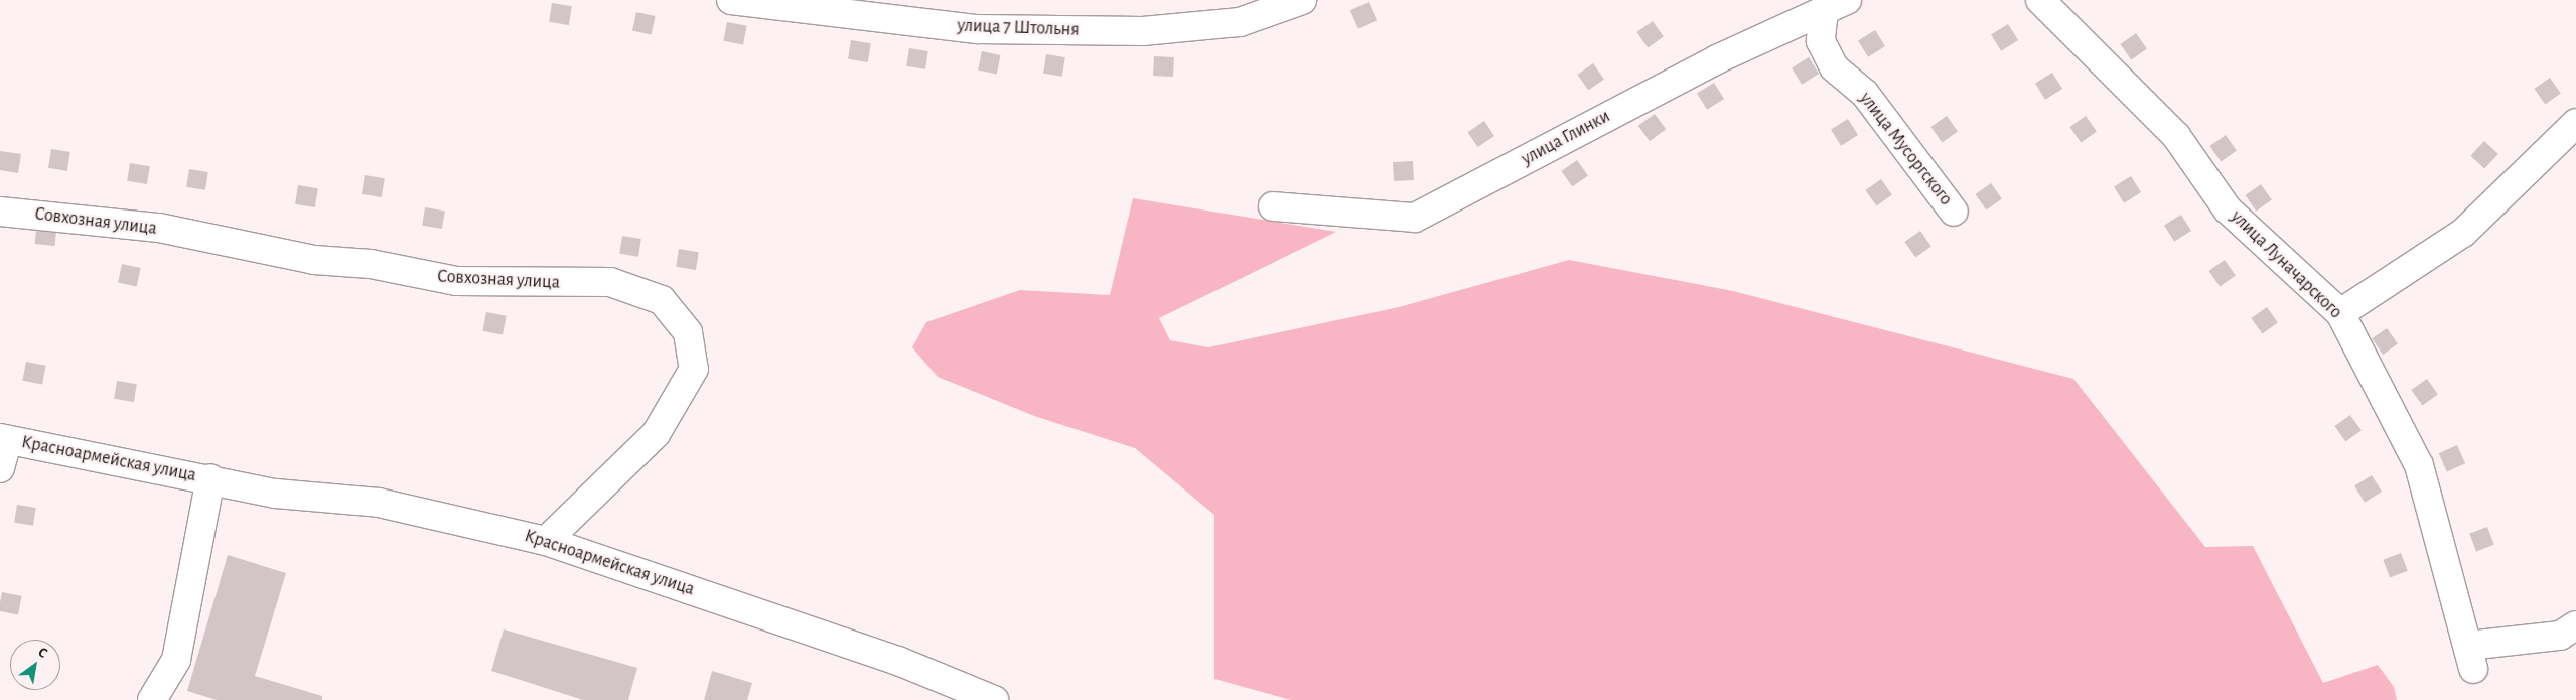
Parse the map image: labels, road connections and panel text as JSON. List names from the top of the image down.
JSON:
{
  "streets": {
    "street": [
      "улица 7 Штольня",
      "улица Глинки",
      "улица Мусоргского",
      "Совхозная улица",
      "улица Луначарского",
      "Красноармейская улица"
    ]
  },
  "crossings": [
    ["улица Глинки", "улица Мусоргского"],
    ["Совхозная улица", "Красноармейская улица"]
  ],
  "north": "top right"
}
